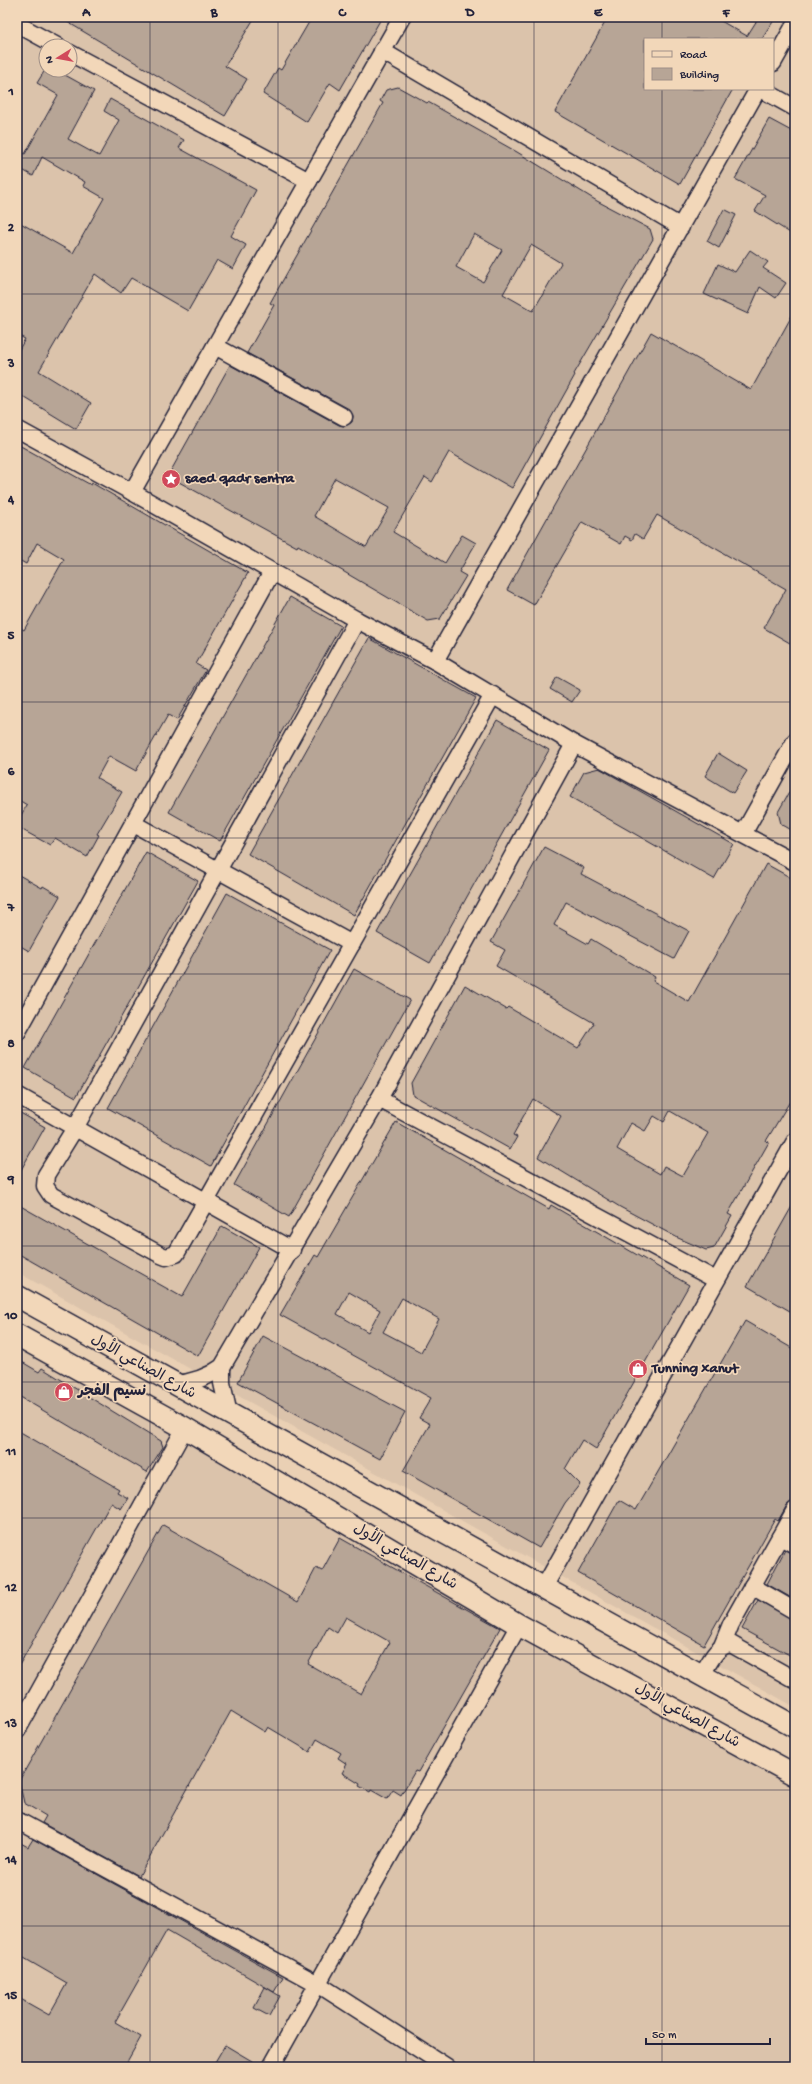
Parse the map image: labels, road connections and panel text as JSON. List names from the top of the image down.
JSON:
{
  "streets": {
    "main road": ["شارع الصناعي الأول"]
  },
  "places": {
    "place": ["saed qadr sentra"],
    "shop": ["Tunning xanut", "نسيم الفجر"]
  },
  "legend": ["Road", "Building"],
  "scale_bar": "50 m",
  "north": "left",
  "grid": {
    "columns": [
      "A",
      "B",
      "C",
      "D",
      "E",
      "F"
    ],
    "rows": [
      "1",
      "2",
      "3",
      "4",
      "5",
      "6",
      "7",
      "8",
      "9",
      "10",
      "11",
      "12",
      "13",
      "14",
      "15"
    ]
  }
}
